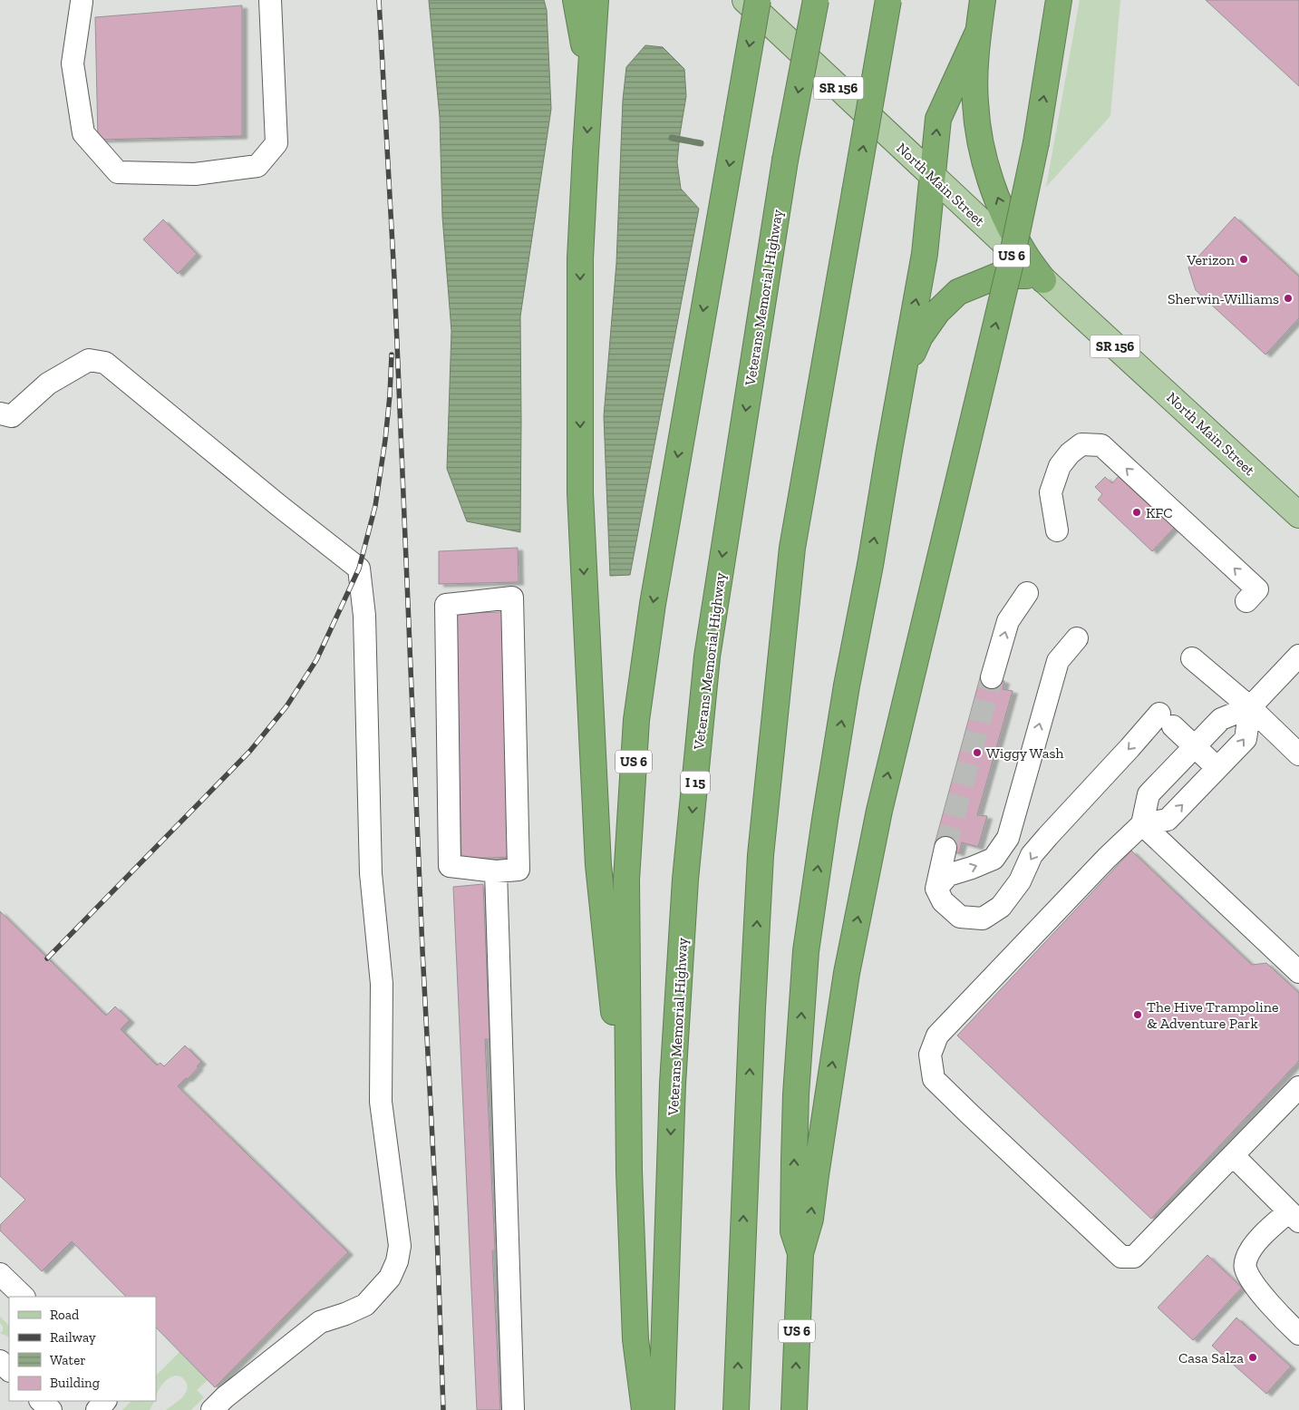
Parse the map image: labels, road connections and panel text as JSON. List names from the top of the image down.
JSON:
{
  "streets": {
    "highway": ["US 6", "Veterans Memorial Highway", "I 15"],
    "main road": ["SR 156", "North Main Street"]
  },
  "places": [
    "Verizon",
    "Sherwin-Williams",
    "KFC",
    "Wiggy Wash",
    "The Hive Trampoline & Adventure Park",
    "Casa Salza"
  ],
  "legend": [
    "Road",
    "Railway",
    "Water",
    "Building"
  ]
}
